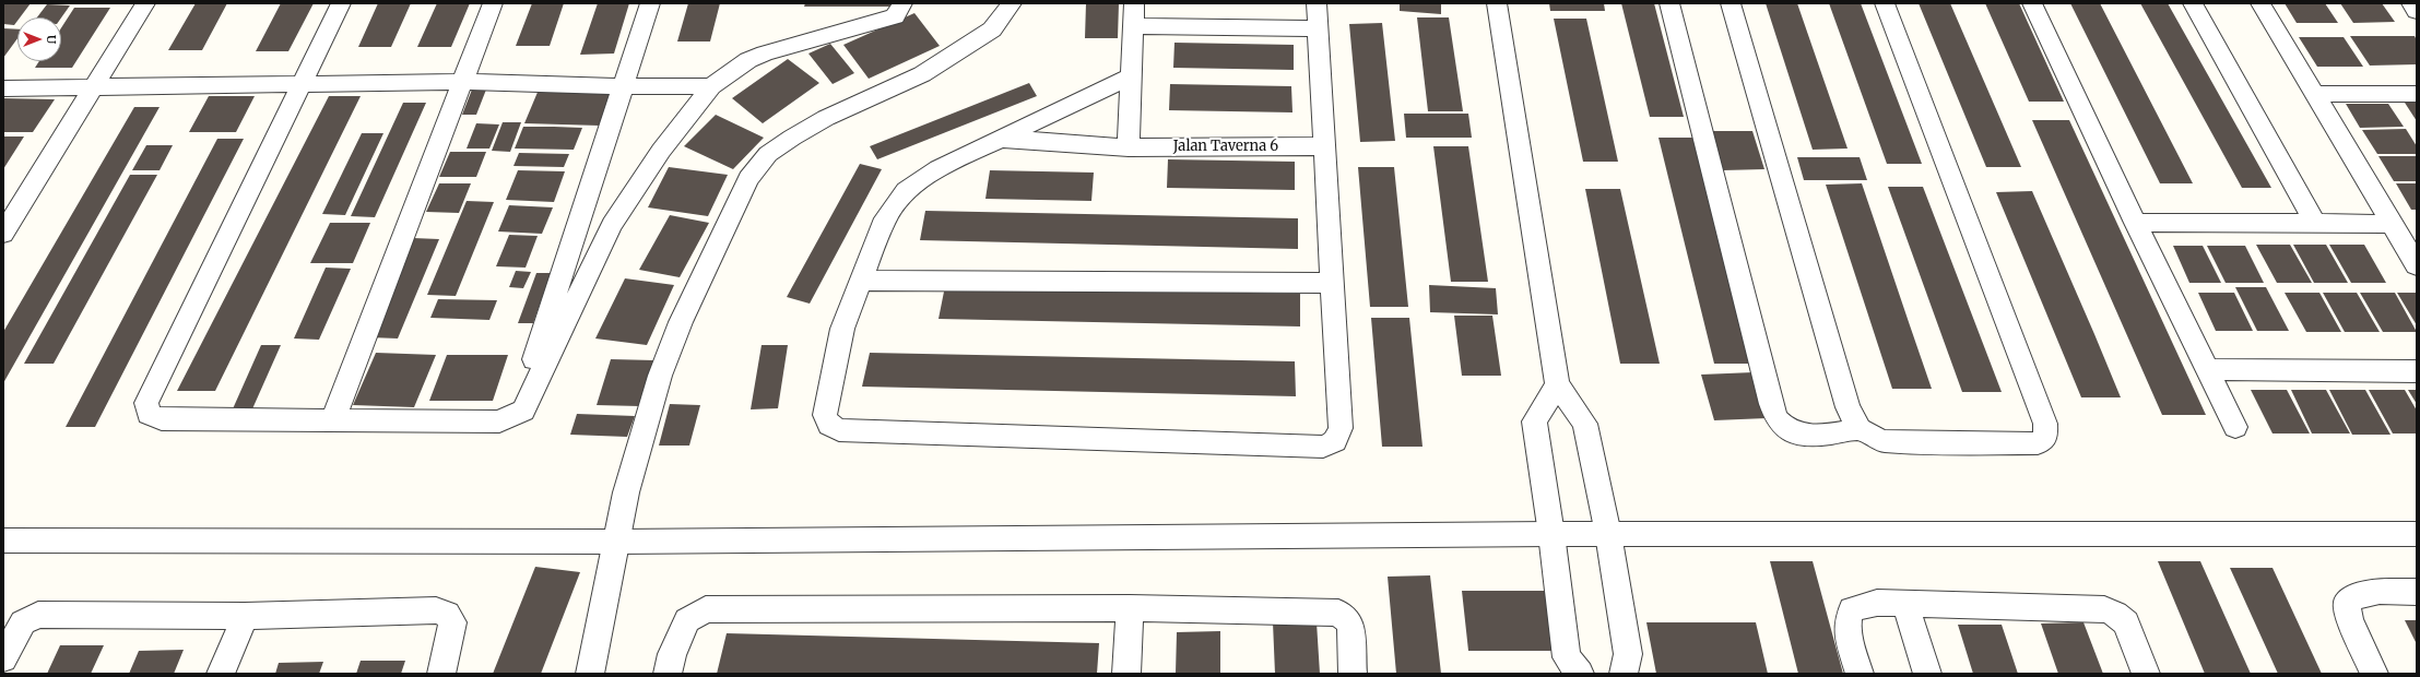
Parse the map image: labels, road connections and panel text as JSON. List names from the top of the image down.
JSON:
{
  "streets": {
    "street": ["Jalan Taverna 6"]
  },
  "north": "right"
}
